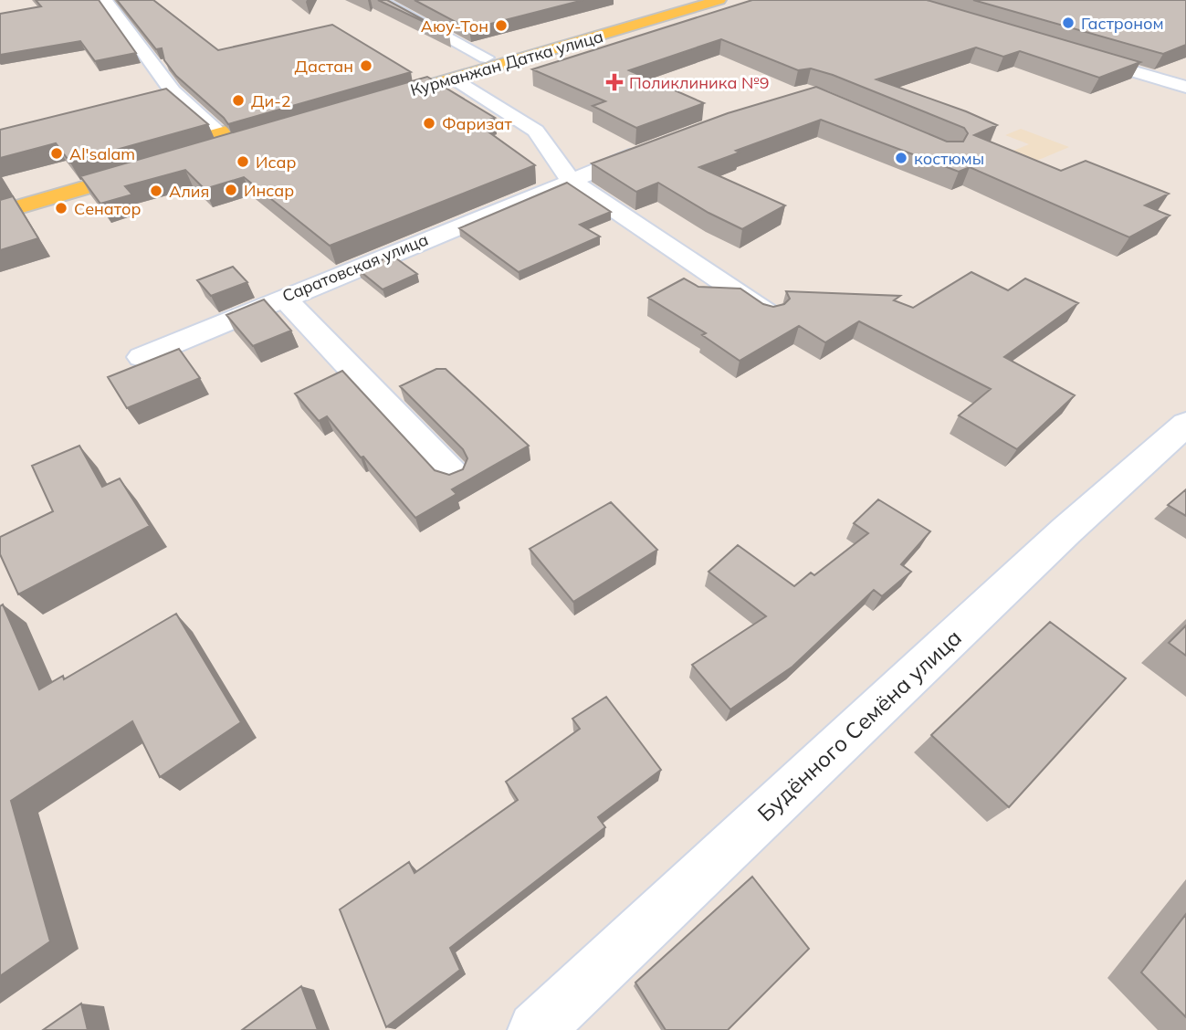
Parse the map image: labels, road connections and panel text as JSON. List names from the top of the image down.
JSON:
{
  "streets": {
    "main road": ["Курманжан Датка улица"],
    "street": ["Саратовская улица", "Будённого Семёна улица"]
  },
  "places": {
    "other": [
      "Гастроном",
      "Аюу-Тон",
      "Дастан",
      "Ди-2",
      "Фаризат",
      "Al'salam",
      "костюмы",
      "Исар",
      "Инсар",
      "Алия",
      "Сенатор"
    ],
    "health": ["Поликлиника №9"]
  }
}
